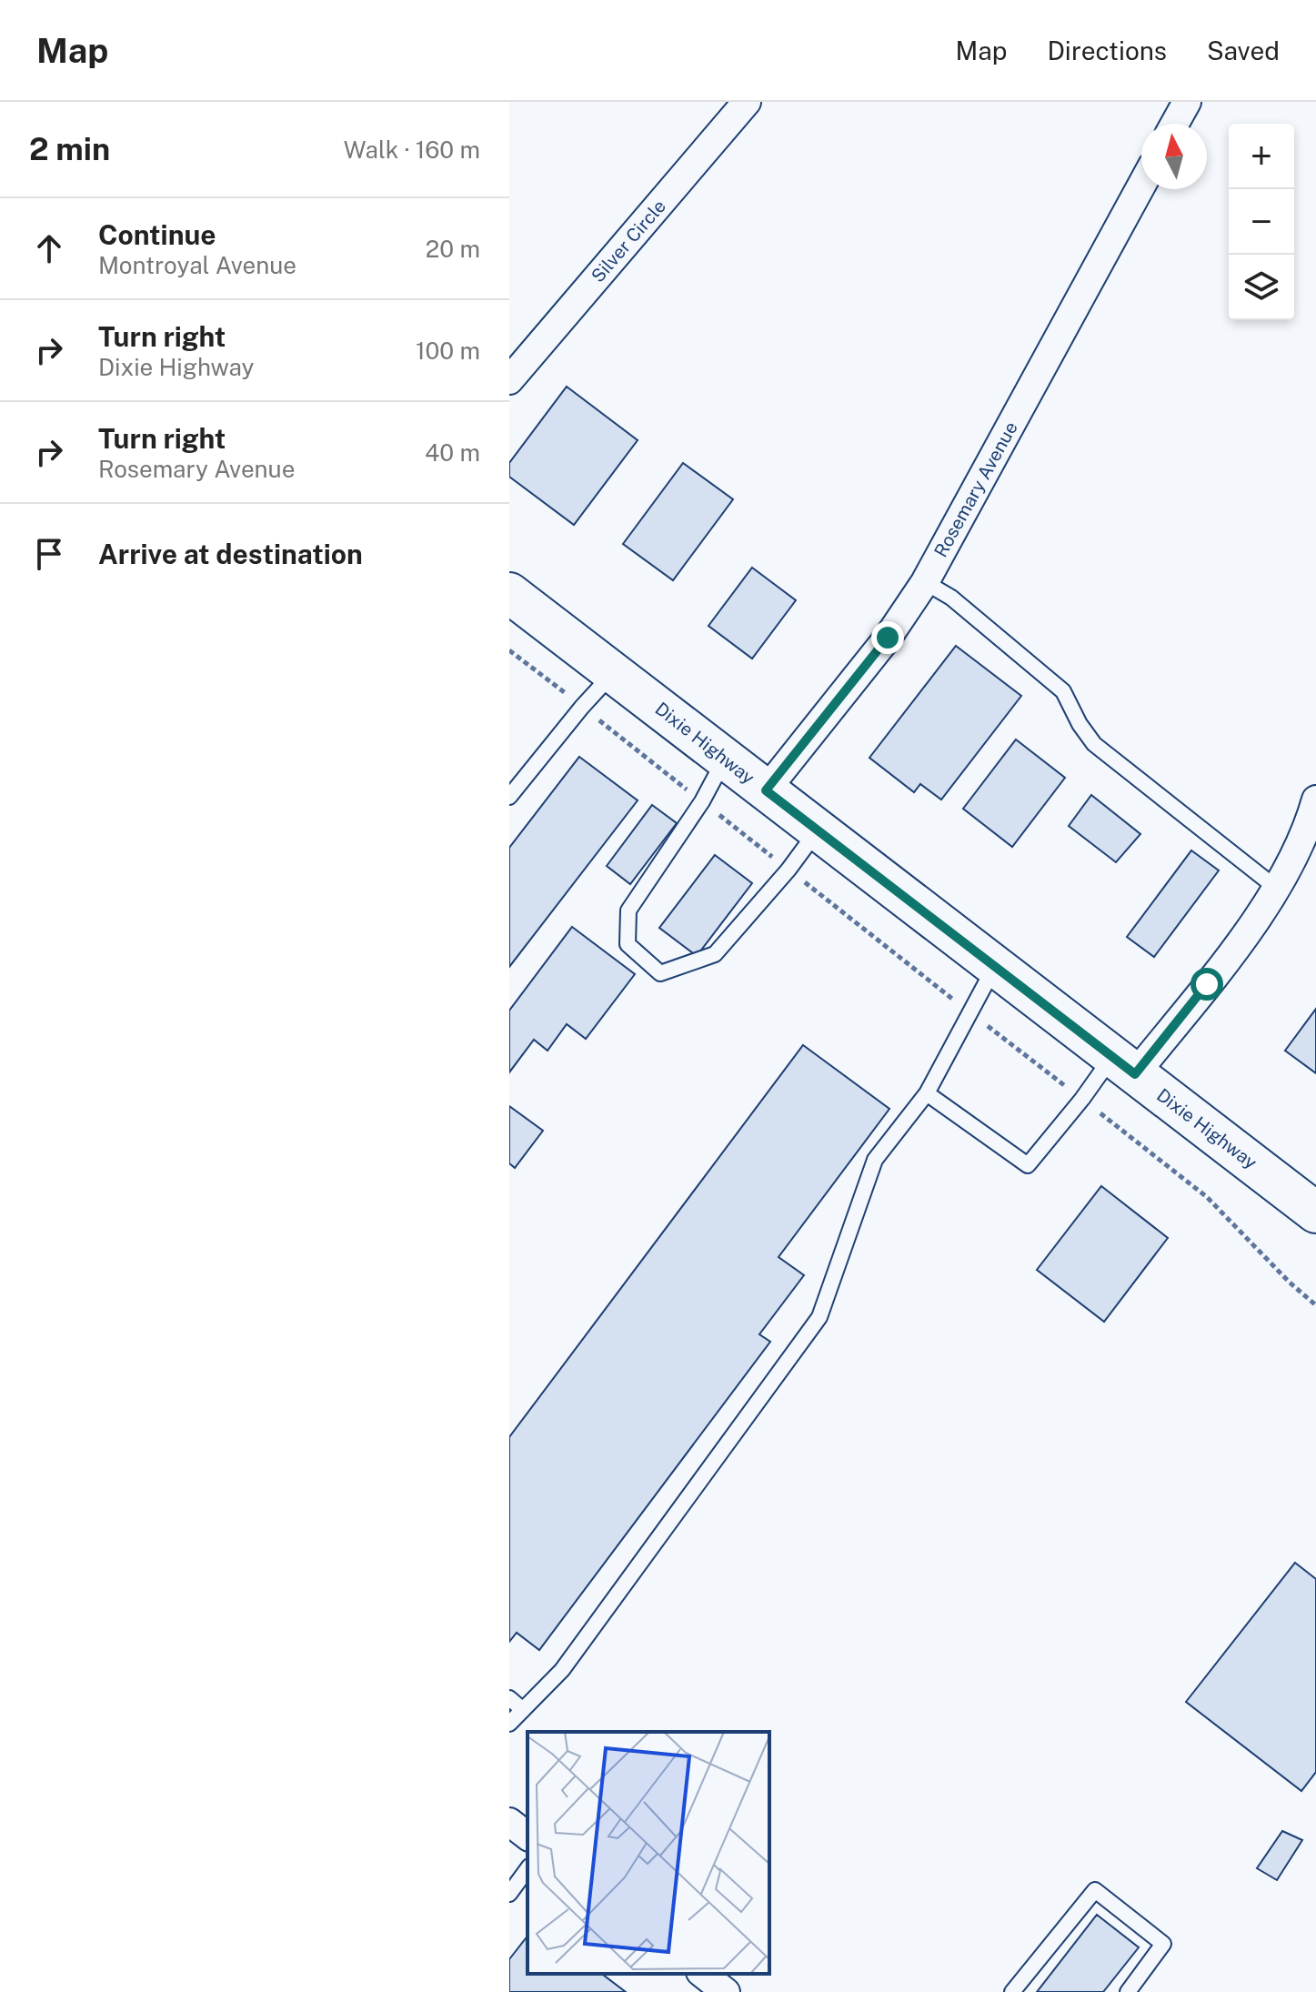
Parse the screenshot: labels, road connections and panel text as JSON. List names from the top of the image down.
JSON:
{
  "streets": {
    "main road": ["Dixie Highway"],
    "street": ["Silver Circle", "Rosemary Avenue"]
  },
  "crossings": [
    ["Rosemary Avenue", "Dixie Highway"]
  ],
  "north": "top",
  "page": {
    "header": "Map",
    "nav": ["Map", "Directions", "Saved"],
    "heading": ["2 min", "Walk · 160 m"],
    "map_buttons": ["+", "−"],
    "list": [
      ["Continue", "Montroyal Avenue", "20 m"],
      ["Turn right", "Dixie Highway", "100 m"],
      ["Turn right", "Rosemary Avenue", "40 m"],
      "Arrive at destination"
    ]
  }
}
